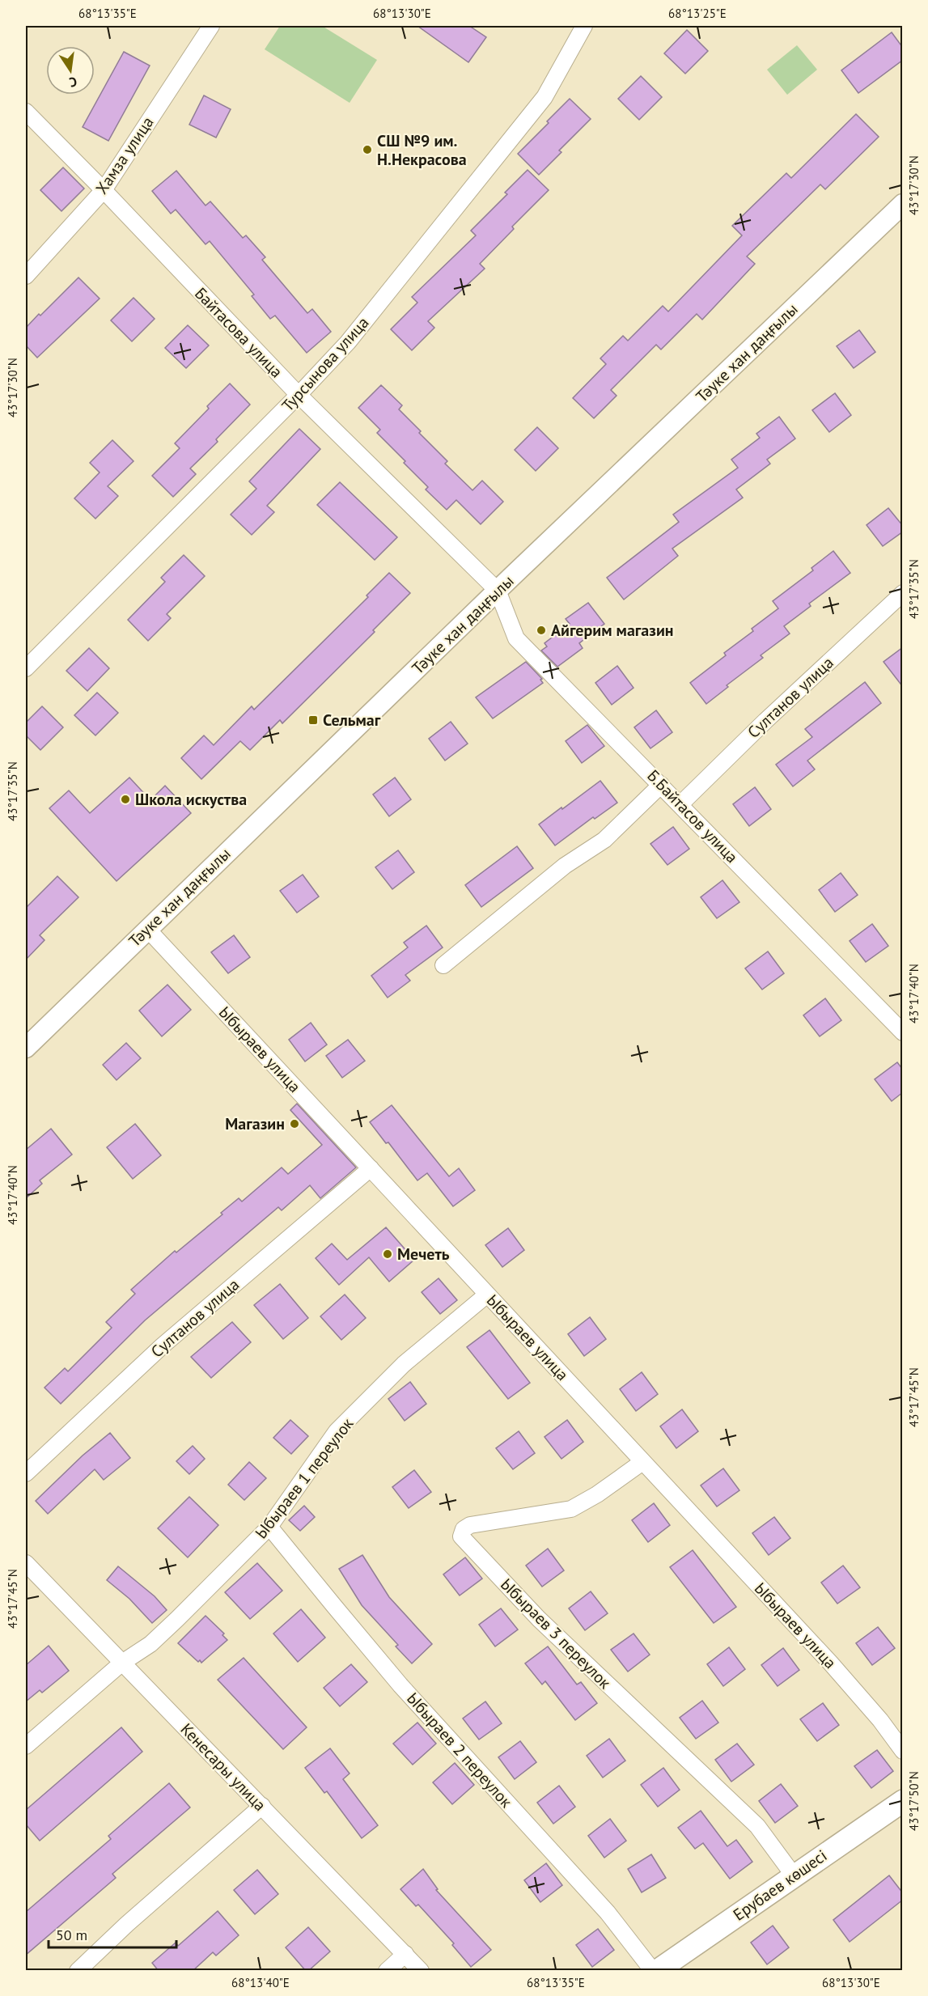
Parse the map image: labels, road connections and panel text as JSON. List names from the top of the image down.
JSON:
{
  "streets": {
    "main road": ["Ерубаев көшесі"],
    "street": [
      "Хамза улица",
      "Байтасова улица",
      "Тәуке хан даңғылы",
      "Турсынова улица",
      "Султанов улица",
      "Б.Байтасов улица",
      "Ыбыраев улица",
      "Ыбыраев 1 переулок",
      "Ыбыраев 3 переулок",
      "Ыбыраев 2 переулок",
      "Кенесары улица"
    ]
  },
  "crossings": [
    ["Хамза улица", "Байтасова улица"],
    ["Байтасова улица", "Тәуке хан даңғылы"],
    ["Байтасова улица", "Турсынова улица"],
    ["Байтасова улица", "Б.Байтасов улица"],
    ["Тәуке хан даңғылы", "Б.Байтасов улица"],
    ["Тәуке хан даңғылы", "Ыбыраев улица"],
    ["Султанов улица", "Б.Байтасов улица"],
    ["Султанов улица", "Ыбыраев улица"],
    ["Ыбыраев улица", "Ыбыраев 1 переулок"],
    ["Ыбыраев улица", "Ыбыраев 3 переулок"],
    ["Ыбыраев 1 переулок", "Ыбыраев 2 переулок"],
    ["Ыбыраев 1 переулок", "Кенесары улица"],
    ["Ыбыраев 3 переулок", "Ерубаев көшесі"]
  ],
  "places": {
    "other": [
      "СШ №9 им. Н.Некрасова",
      "Айгерим магазин",
      "Школа искуства",
      "Магазин",
      "Мечеть"
    ],
    "transit": ["Сельмаг"]
  },
  "scale_bar": "50 m",
  "north": "bottom",
  "coordinates": [
    "68°13'35\"E",
    "68°13'30\"E",
    "68°13'25\"E",
    "43°17'30\"N",
    "43°17'35\"N",
    "43°17'40\"N",
    "43°17'45\"N",
    "43°17'50\"N",
    "68°13'40\"E"
  ]
}
